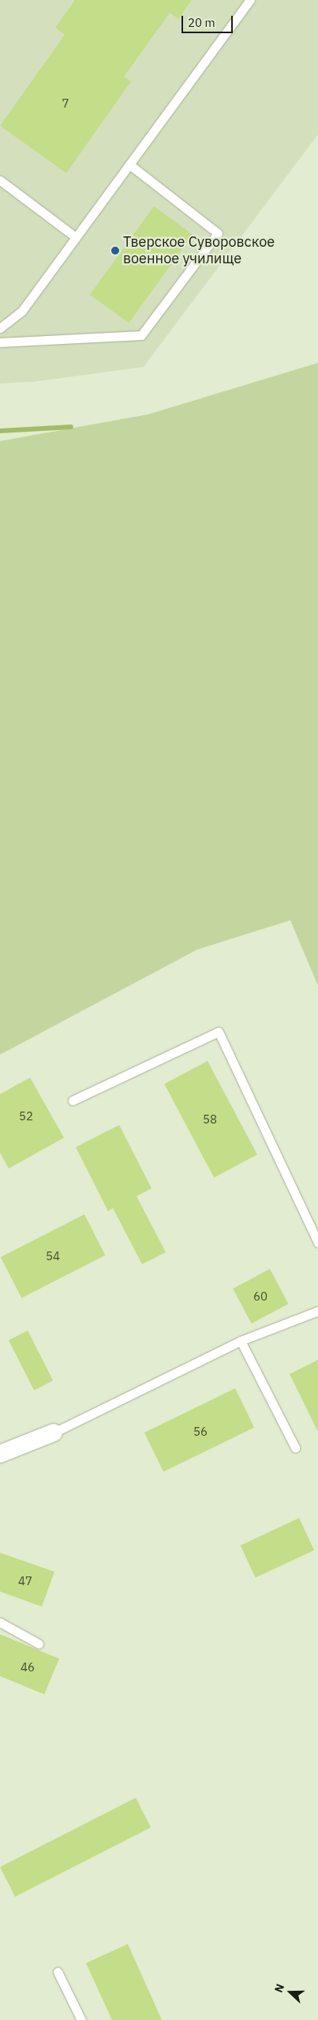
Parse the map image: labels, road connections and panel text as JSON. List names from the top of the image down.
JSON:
{
  "places": ["Тверское Суворовское военное училище"],
  "house_numbers": [
    "7",
    "52",
    "58",
    "54",
    "60",
    "56",
    "47",
    "46"
  ],
  "scale_bar": "20 m",
  "north": "left"
}
